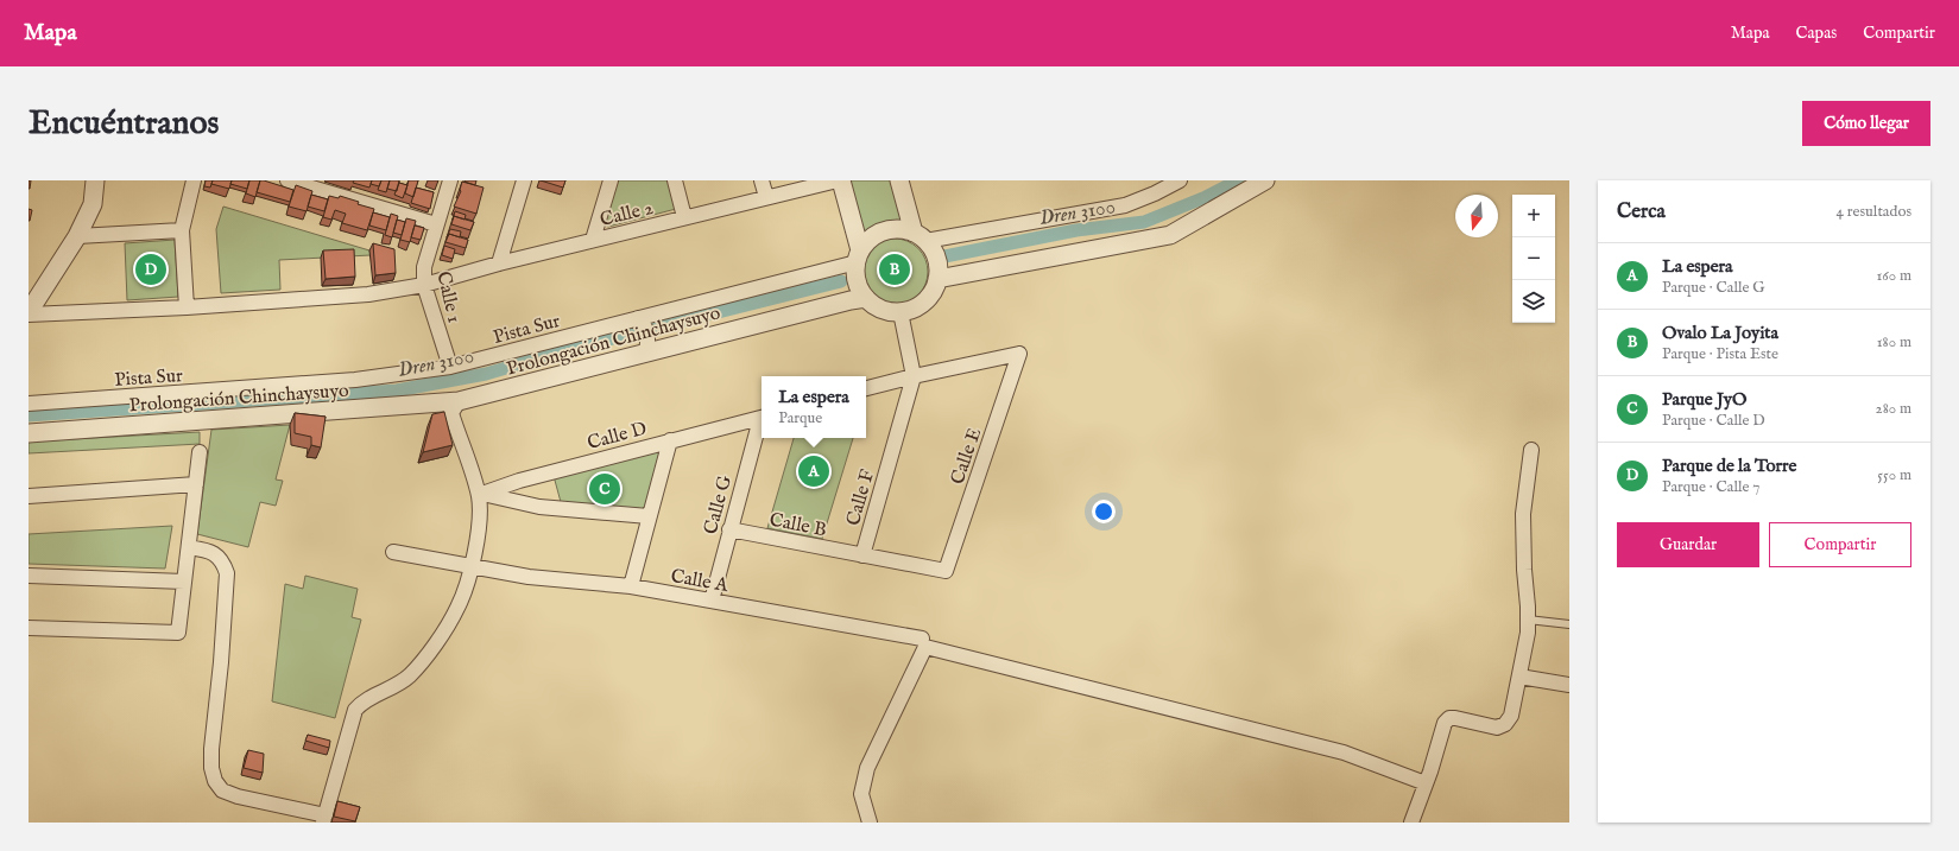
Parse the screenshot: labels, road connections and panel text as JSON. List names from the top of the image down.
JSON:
{
  "streets": {
    "street": [
      "Calle 2",
      "Calle 1",
      "Pista Sur",
      "Prolongación Chinchaysuyo",
      "Calle D",
      "Calle E",
      "Calle F",
      "Calle G",
      "Calle B",
      "Calle A"
    ]
  },
  "crossings": [
    ["Calle 2", "Calle 1"],
    ["Calle 1", "Pista Sur"],
    ["Pista Sur", "Prolongación Chinchaysuyo"],
    ["Pista Sur", "Calle F"],
    ["Prolongación Chinchaysuyo", "Calle F"],
    ["Calle E", "Calle F"],
    ["Calle E", "Calle B"],
    ["Calle F", "Calle B"],
    ["Calle G", "Calle B"],
    ["Calle G", "Calle A"]
  ],
  "water": ["Dren 3100"],
  "north": "bottom",
  "page": {
    "header": "Mapa",
    "nav": ["Mapa", "Capas", "Compartir"],
    "buttons": [
      "Cómo llegar",
      ["Guardar", "Compartir"]
    ],
    "title": "Encuéntranos",
    "heading": ["Cerca", "4 resultados"],
    "map_buttons": ["+", "−"],
    "list": [
      {
        "mark": "A",
        "name": "La espera",
        "note": "Parque · Calle G",
        "value": "160 m"
      },
      {
        "mark": "B",
        "name": "Ovalo La Joyita",
        "note": "Parque · Pista Este",
        "value": "180 m"
      },
      {
        "mark": "C",
        "name": "Parque JyO",
        "note": "Parque · Calle D",
        "value": "280 m"
      },
      {
        "mark": "D",
        "name": "Parque de la Torre",
        "note": "Parque · Calle 7",
        "value": "550 m"
      }
    ],
    "pins": [
      "B",
      "D",
      "A",
      "C"
    ],
    "popup": ["La espera", "Parque"]
  }
}
